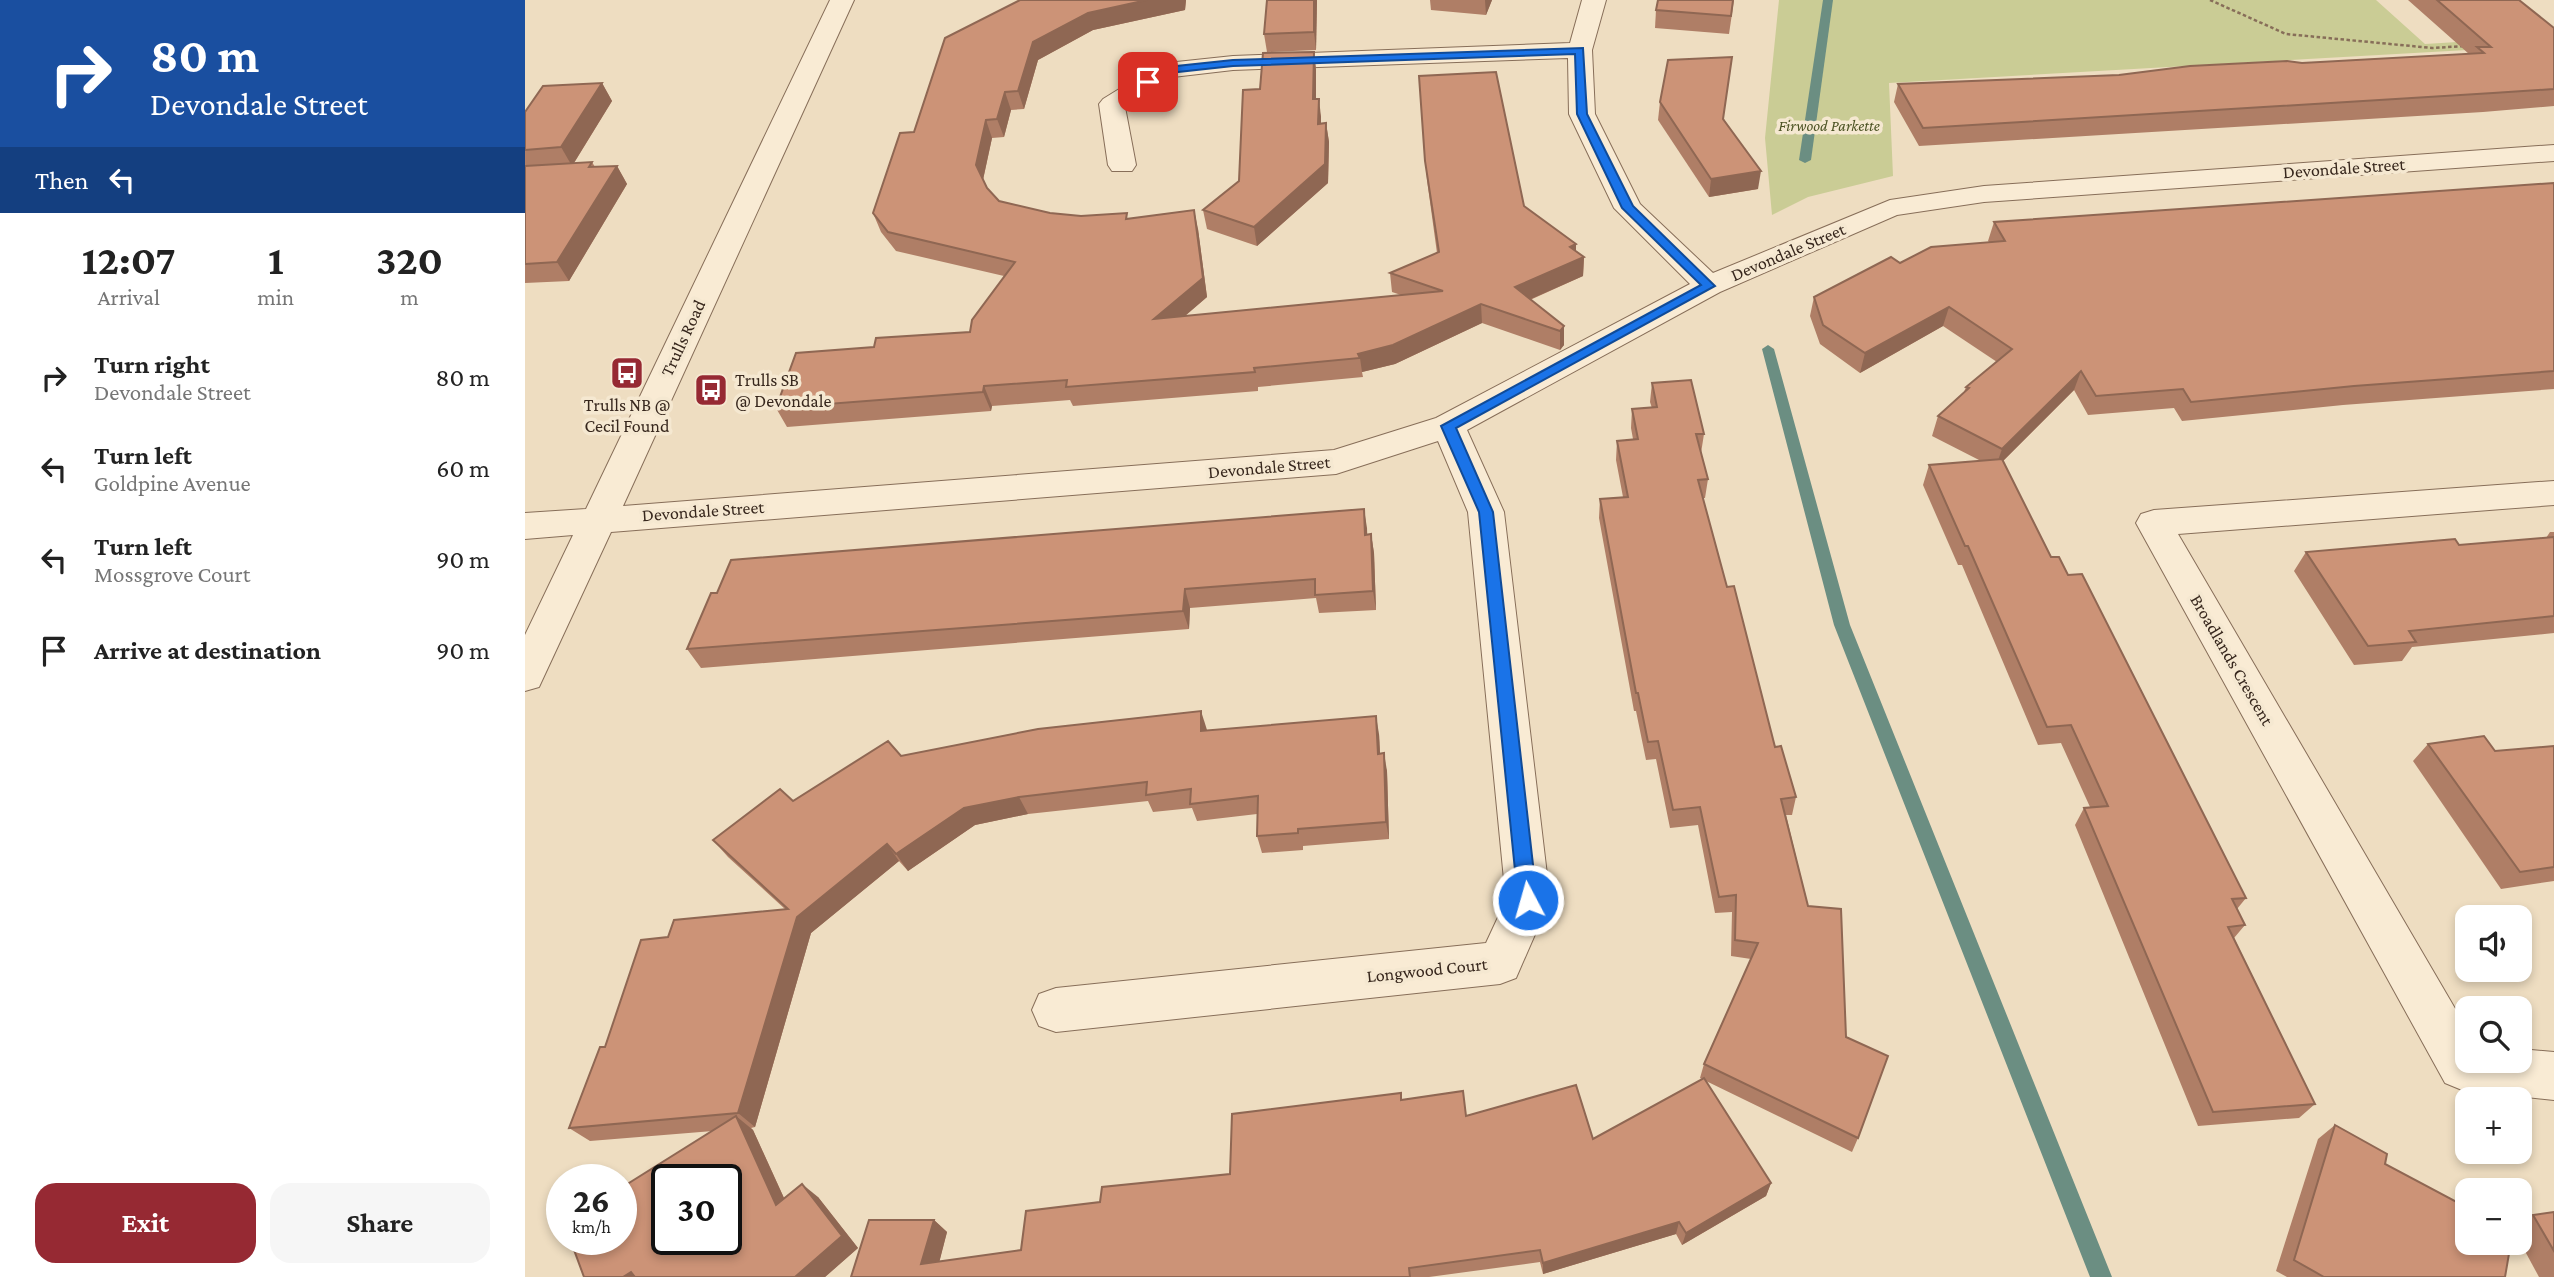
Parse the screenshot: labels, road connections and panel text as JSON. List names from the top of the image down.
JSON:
{
  "streets": {
    "street": [
      "Devondale Street",
      "Trulls Road",
      "Broadlands Crescent",
      "Longwood Court"
    ]
  },
  "crossings": [
    ["Devondale Street", "Trulls Road"],
    ["Devondale Street", "Longwood Court"]
  ],
  "parks": ["Firwood Parkette"],
  "places": {
    "bus stop": ["Trulls NB @ Cecil Found", "Trulls SB @ Devondale"]
  },
  "page": {
    "turn": ["80 m", "Devondale Street"],
    "then": "Then",
    "eta": [
      "12:07",
      "Arrival",
      "1",
      "min",
      "320",
      "m"
    ],
    "list": [
      {
        "name": "Turn right",
        "note": "Devondale Street",
        "value": "80 m"
      },
      {
        "name": "Turn left",
        "note": "Goldpine Avenue",
        "value": "60 m"
      },
      {
        "name": "Turn left",
        "note": "Mossgrove Court",
        "value": "90 m"
      },
      {
        "name": "Arrive at destination",
        "value": "90 m"
      }
    ],
    "map_buttons": ["+", "−"],
    "speed": "26 km/h",
    "limit": "30",
    "buttons": ["Exit", "Share"]
  }
}
